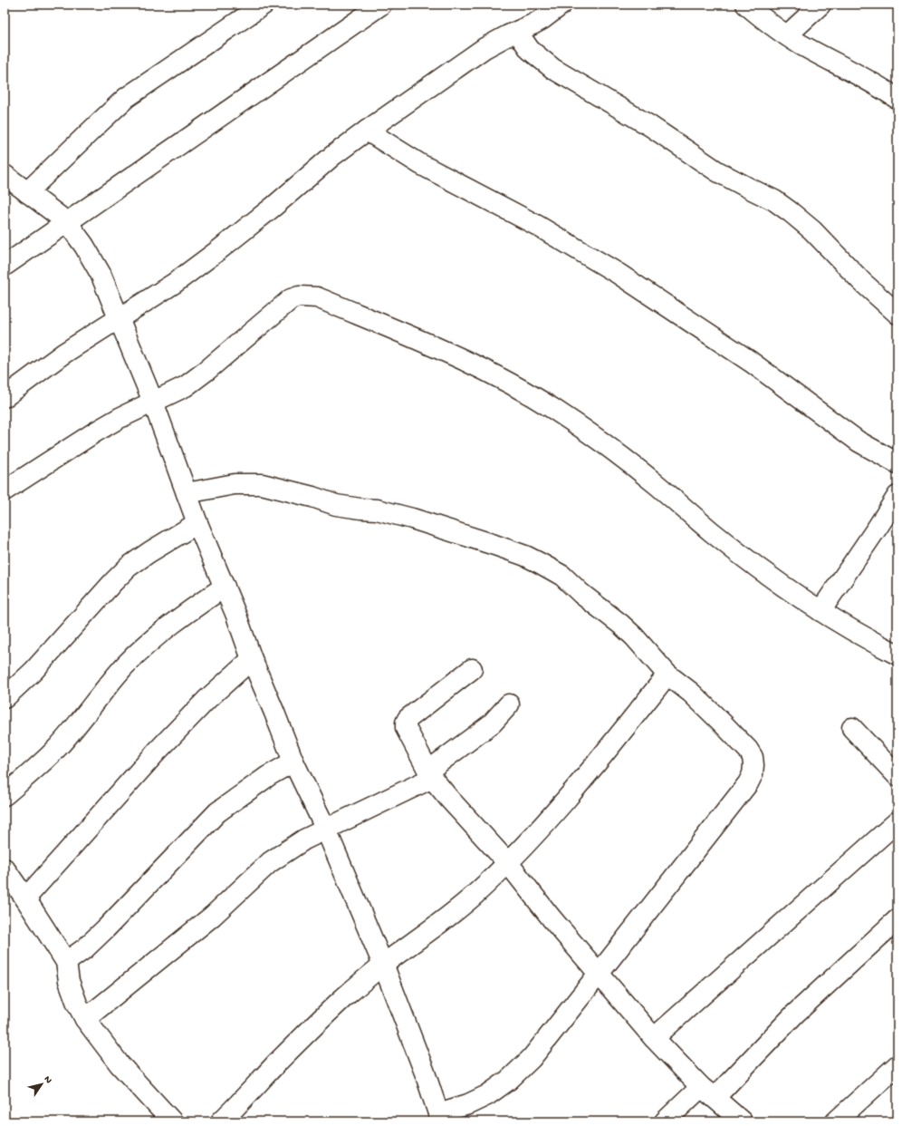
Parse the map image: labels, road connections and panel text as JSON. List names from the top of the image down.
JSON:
{
  "north": "top right"
}
